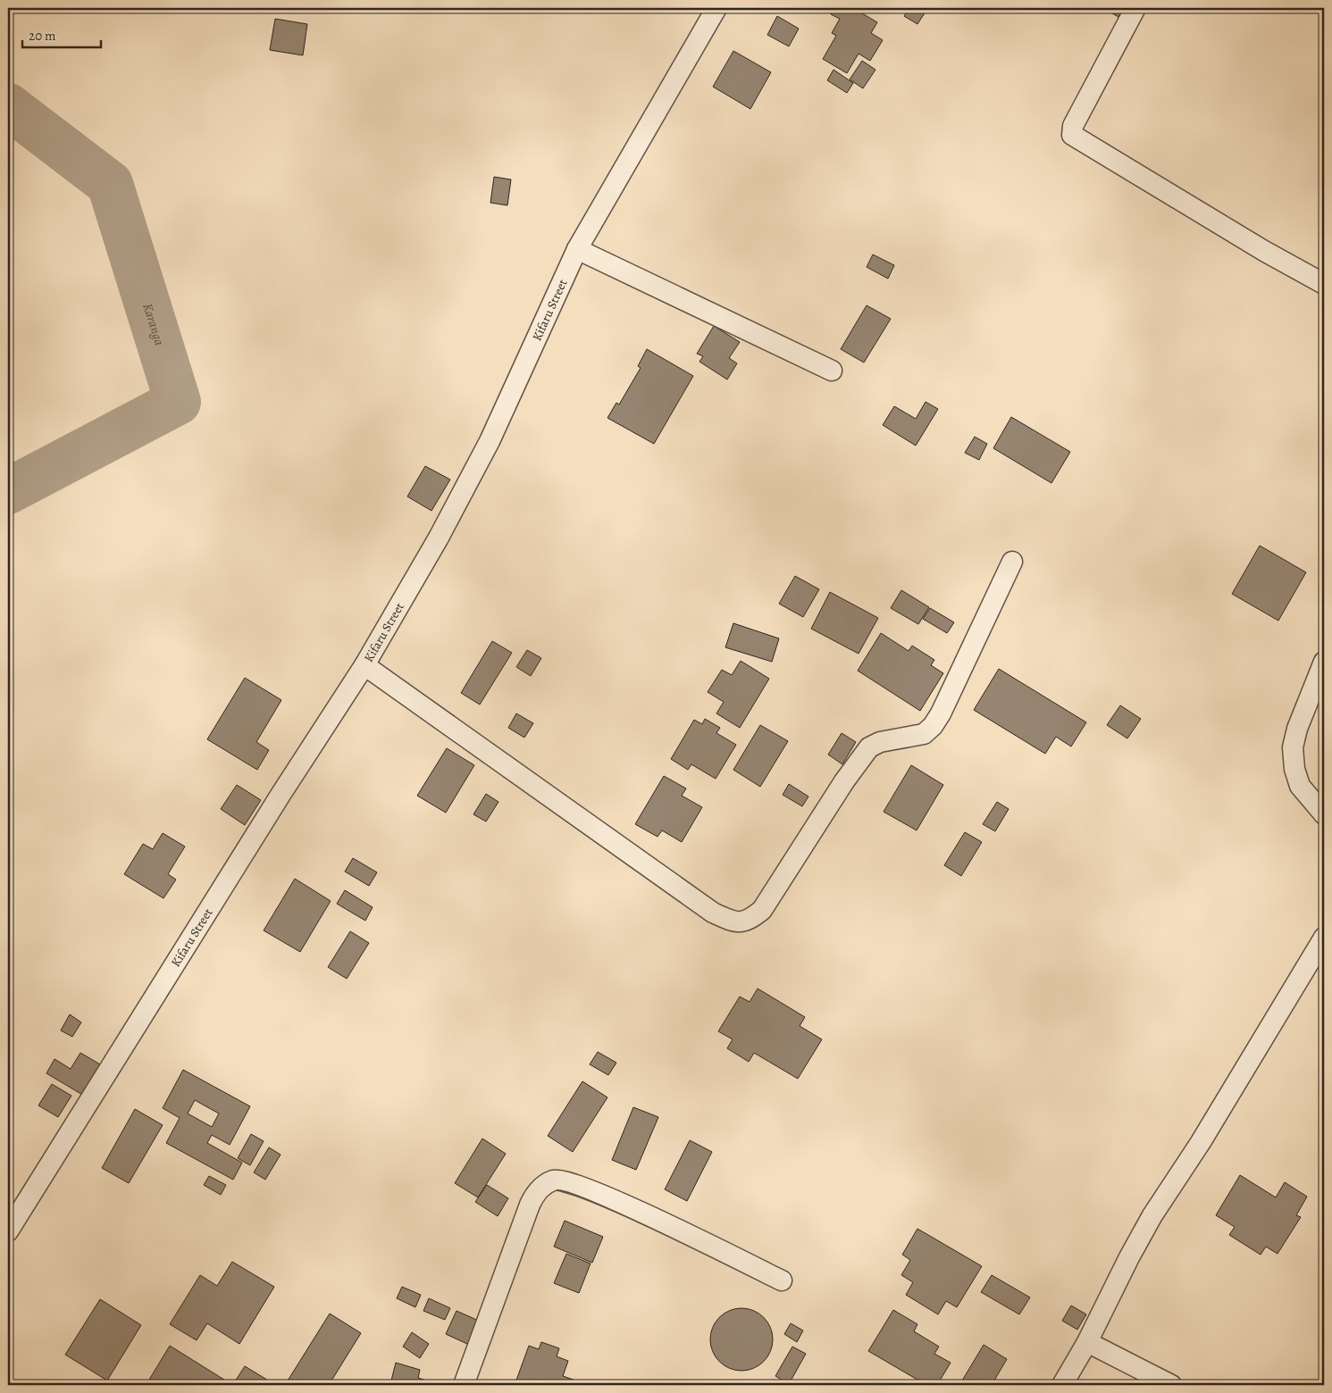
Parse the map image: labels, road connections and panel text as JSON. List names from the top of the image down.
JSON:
{
  "streets": {
    "street": ["Kifaru Street"]
  },
  "water": ["Karanga"],
  "scale_bar": "20 m"
}
